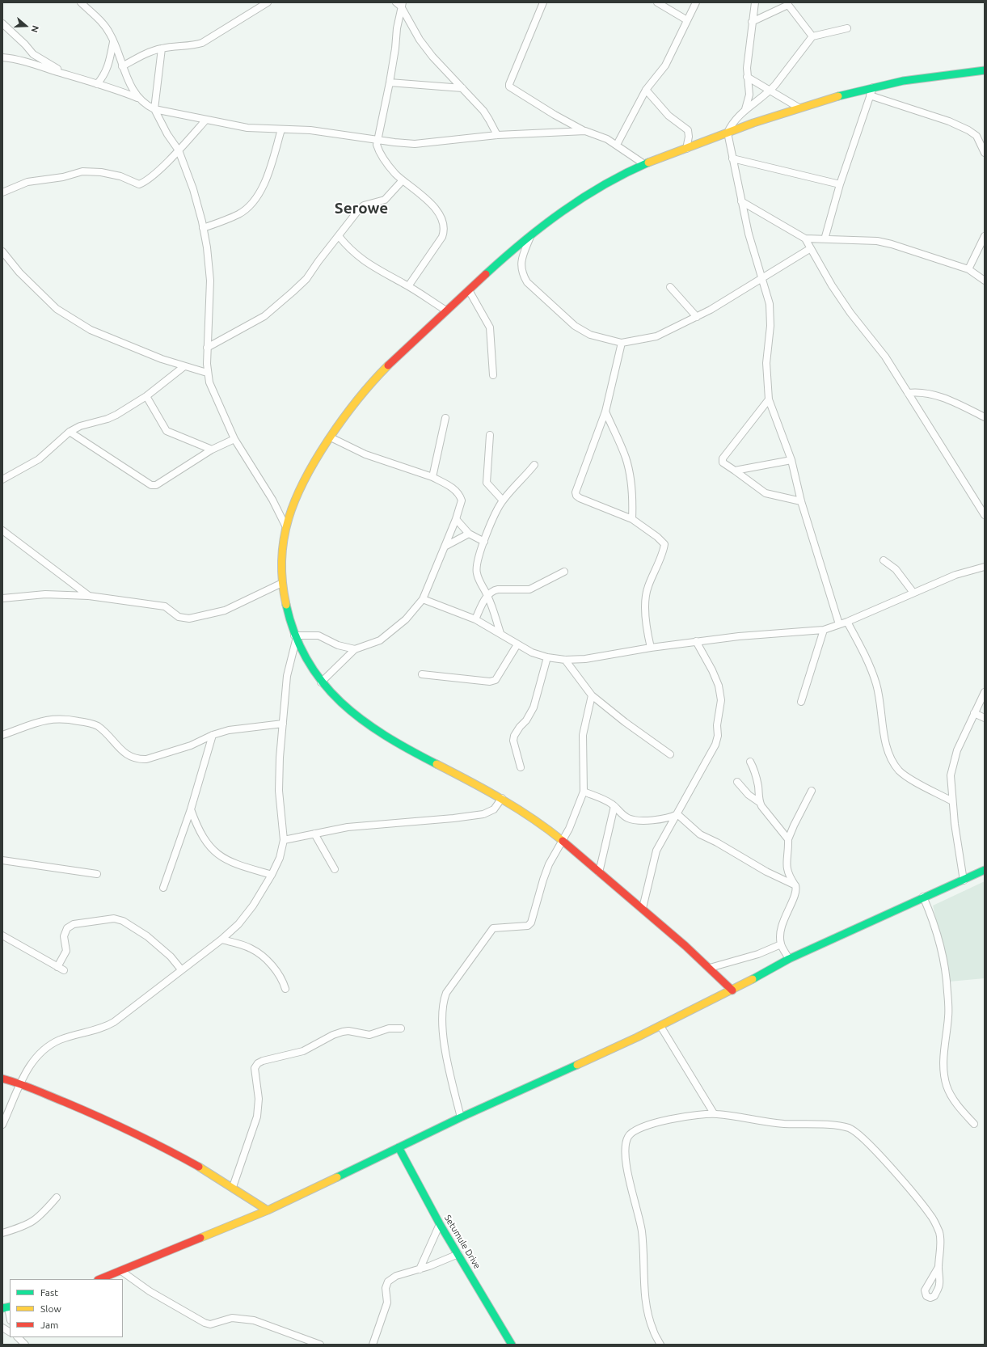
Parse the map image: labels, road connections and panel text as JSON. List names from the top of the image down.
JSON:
{
  "streets": {
    "street": ["Setumule Drive"]
  },
  "districts": ["Serowe"],
  "legend": ["Fast", "Slow", "Jam"],
  "north": "right"
}
